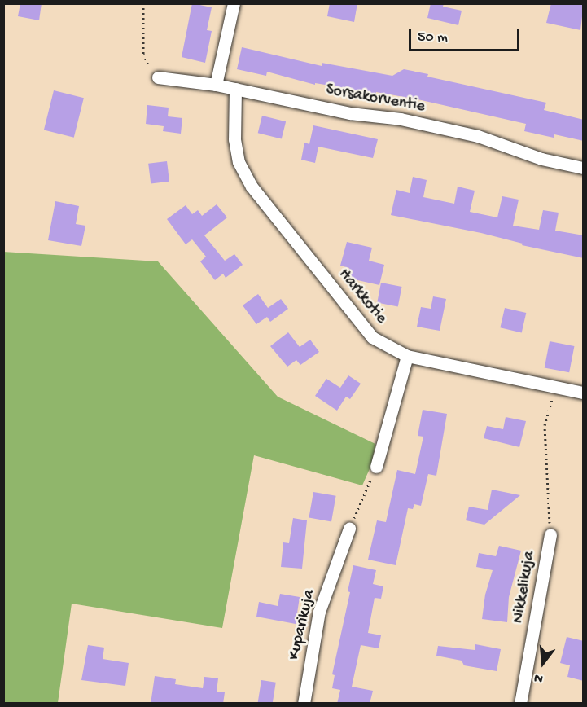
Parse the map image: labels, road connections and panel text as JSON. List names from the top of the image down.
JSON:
{
  "streets": {
    "street": [
      "Sorsakorventie",
      "Harkkotie",
      "Nikkelikuja",
      "Kuparikuja"
    ]
  },
  "crossings": [
    ["Sorsakorventie", "Harkkotie"]
  ],
  "scale_bar": "50 m",
  "north": "bottom"
}
